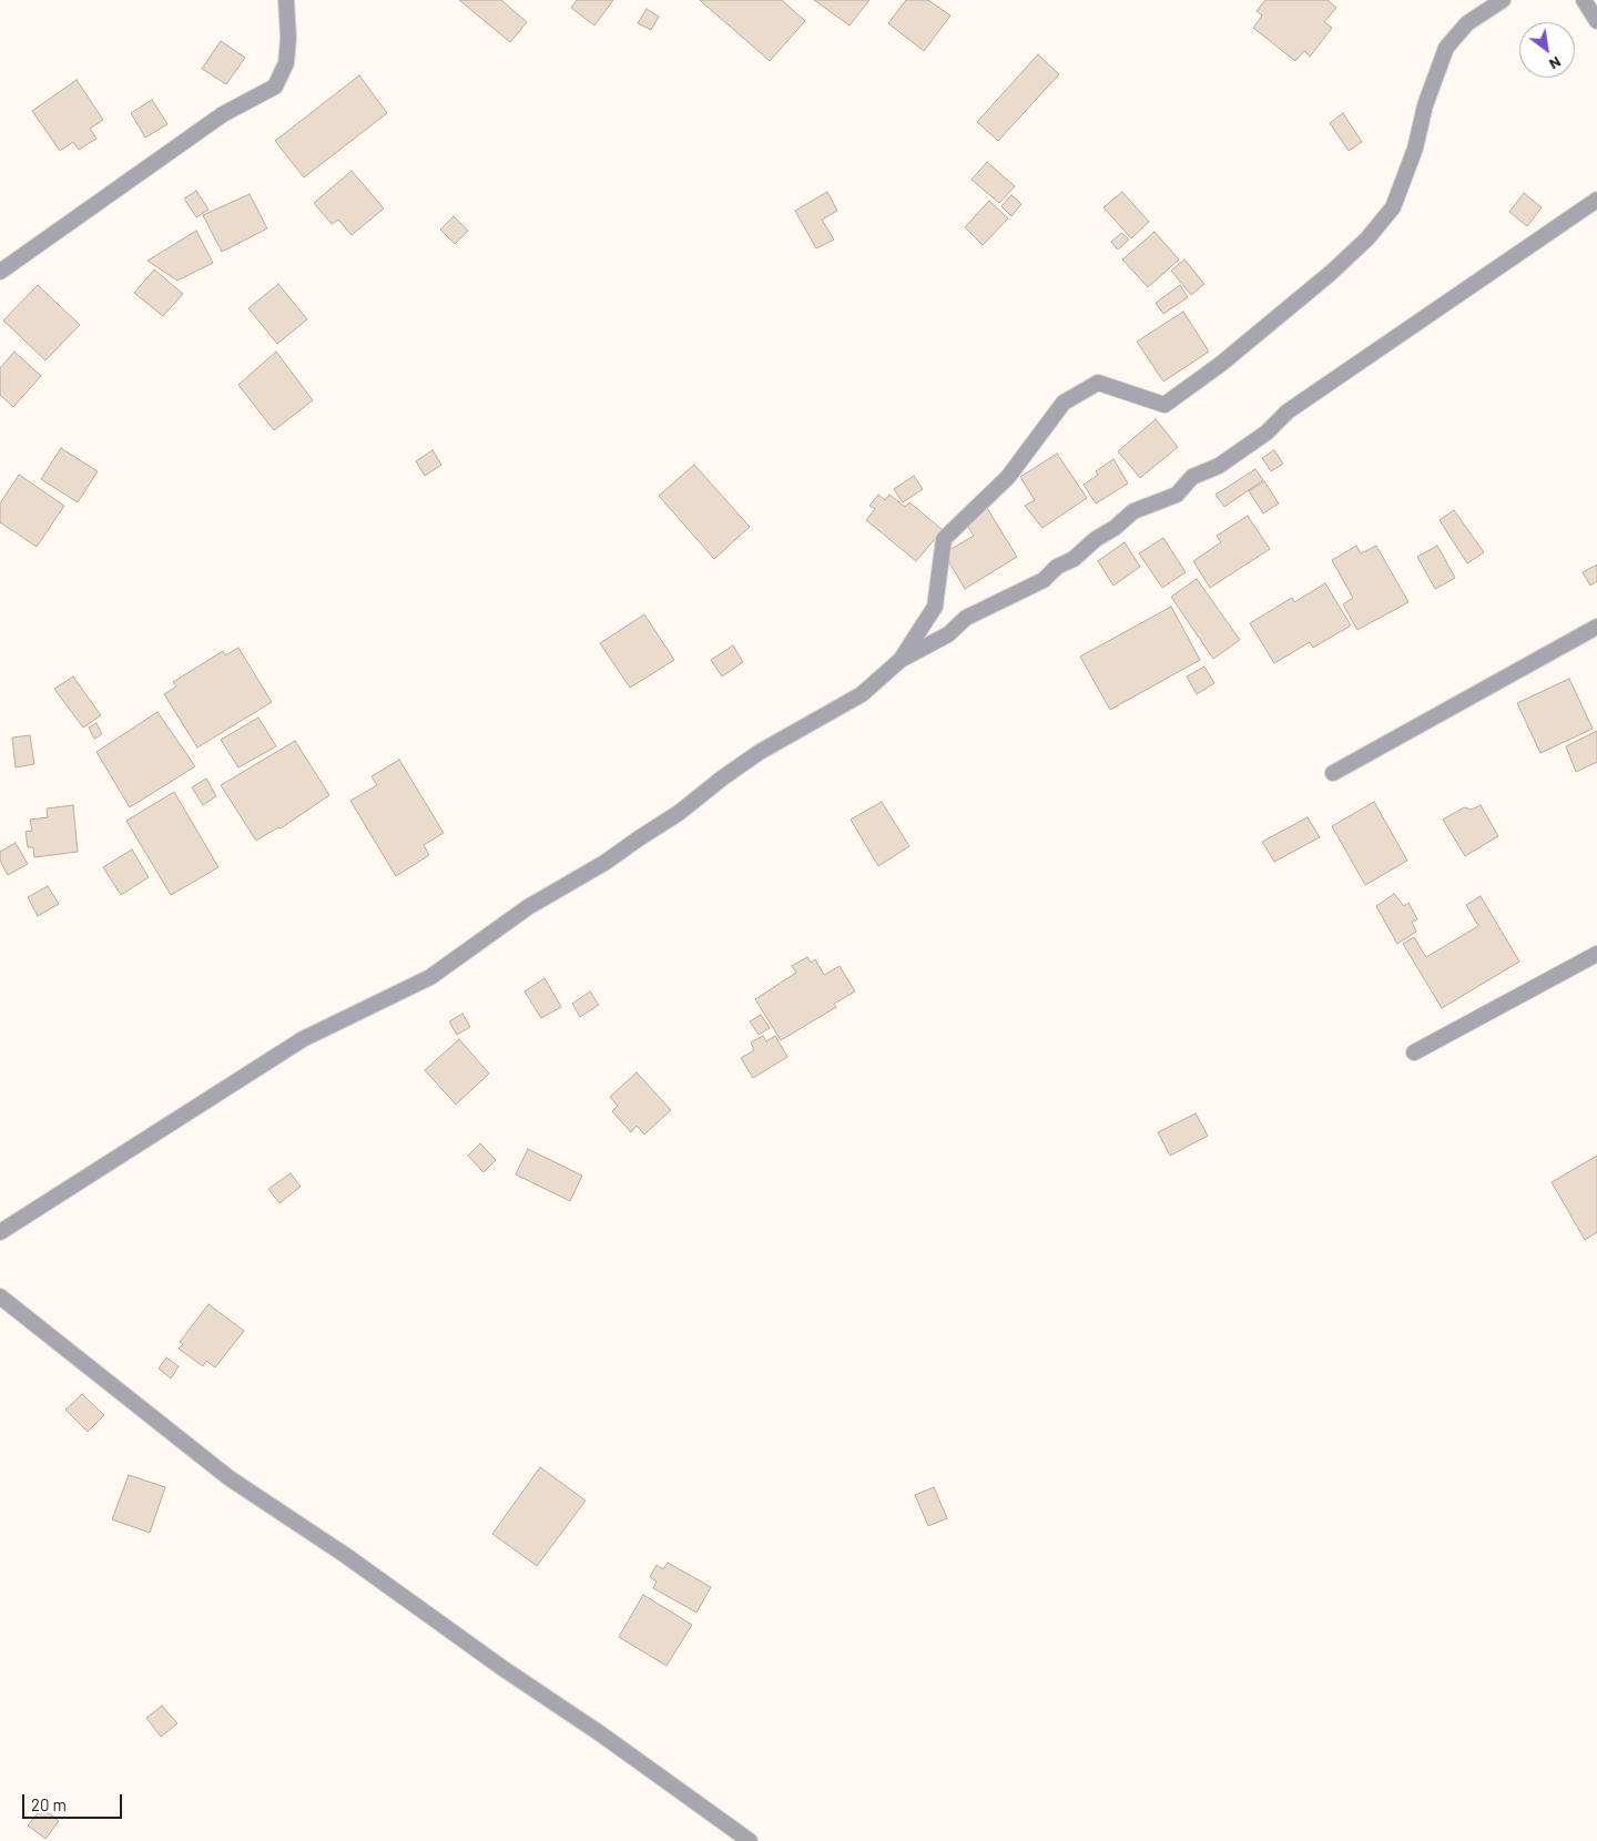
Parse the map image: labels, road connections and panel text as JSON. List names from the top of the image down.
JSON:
{
  "scale_bar": "20 m",
  "north": "bottom right"
}
